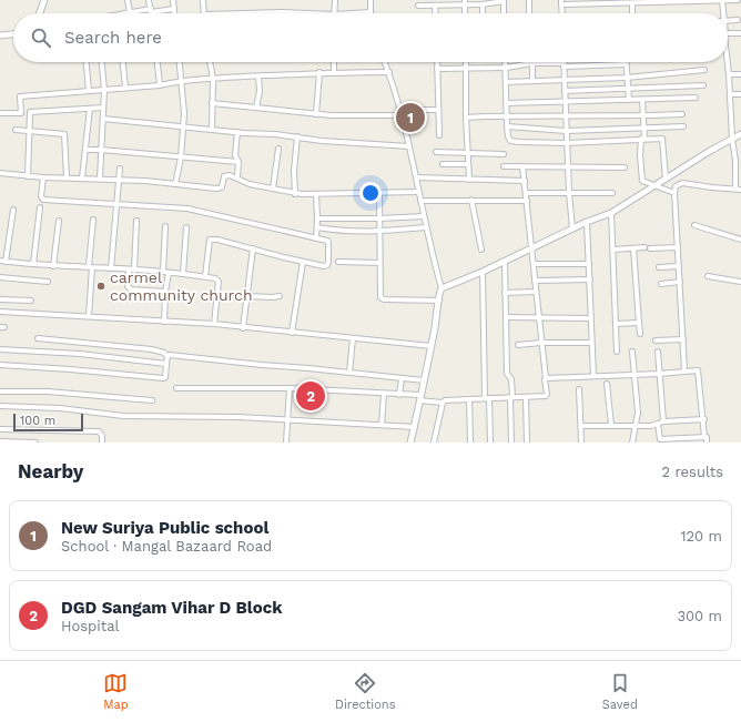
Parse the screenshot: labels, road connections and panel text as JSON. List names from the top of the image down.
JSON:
{
  "places": ["carmel community church"],
  "scale_bar": "100 m",
  "page": {
    "search": "Search here",
    "pins": ["1", "2"],
    "scale": "100 m",
    "heading": ["Nearby", "2 results"],
    "list": [
      {
        "mark": "1",
        "name": "New Suriya Public school",
        "note": "School · Mangal Bazaard Road",
        "value": "120 m"
      },
      {
        "mark": "2",
        "name": "DGD Sangam Vihar D Block",
        "note": "Hospital",
        "value": "300 m"
      }
    ],
    "nav": ["Map", "Directions", "Saved"]
  }
}
